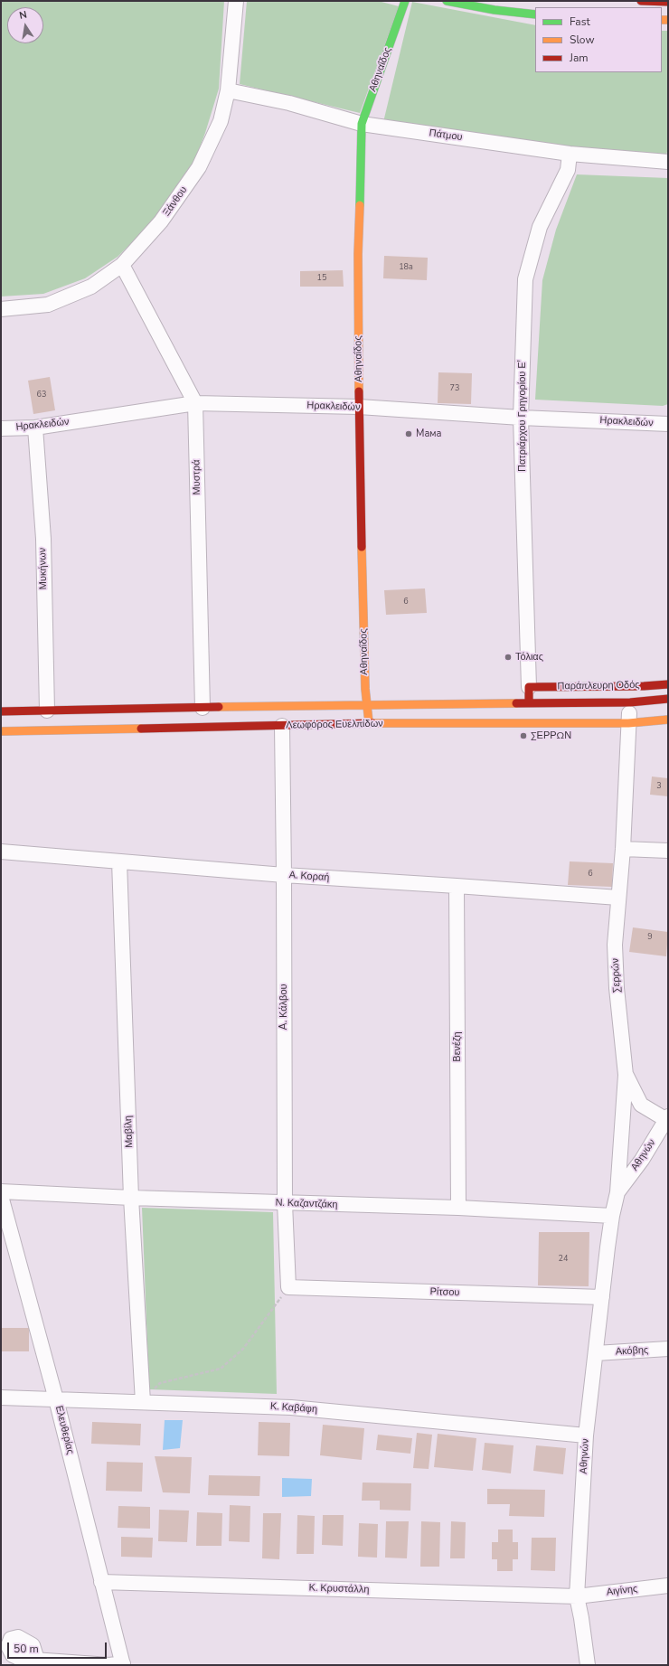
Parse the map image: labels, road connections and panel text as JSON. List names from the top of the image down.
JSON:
{
  "streets": {
    "main road": ["Αθηναΐδος", "Παράπλευρη Οδός", "Λεωφόρος Ευελπίδων"],
    "street": [
      "Πάτμου",
      "Ξάνθου",
      "Ηρακλειδών",
      "Πατριάρχου Γρηγορίου Ε'",
      "Μυστρά",
      "Μυκήνων",
      "Α. Κοραή",
      "Σερρών",
      "A. Κάλβου",
      "Βενέζη",
      "Μαβίλη",
      "Αθηνών",
      "Ν. Καζαντζάκη",
      "Ρίτσου",
      "Ακόβης",
      "Κ. Καβάφη",
      "Ελευθερίας",
      "Κ. Κρυστάλλη",
      "Αιγίνης"
    ]
  },
  "crossings": [
    ["Αθηναΐδος", "Πάτμου"],
    ["Αθηναΐδος", "Ηρακλειδών"],
    ["Αθηναΐδος", "Λεωφόρος Ευελπίδων"],
    ["Πάτμου", "Ξάνθου"],
    ["Πάτμου", "Πατριάρχου Γρηγορίου Ε'"],
    ["Ξάνθου", "Μυστρά"],
    ["Ηρακλειδών", "Πατριάρχου Γρηγορίου Ε'"],
    ["Ηρακλειδών", "Μυστρά"],
    ["Ηρακλειδών", "Μυκήνων"],
    ["Πατριάρχου Γρηγορίου Ε'", "Παράπλευρη Οδός"],
    ["Μυστρά", "Λεωφόρος Ευελπίδων"],
    ["Μυκήνων", "Λεωφόρος Ευελπίδων"],
    ["Λεωφόρος Ευελπίδων", "Σερρών"],
    ["Λεωφόρος Ευελπίδων", "A. Κάλβου"],
    ["Α. Κοραή", "Σερρών"],
    ["Α. Κοραή", "A. Κάλβου"],
    ["Α. Κοραή", "Βενέζη"],
    ["Α. Κοραή", "Μαβίλη"],
    ["Σερρών", "Αθηνών"],
    ["Σερρών", "Ν. Καζαντζάκη"],
    ["A. Κάλβου", "Ν. Καζαντζάκη"],
    ["A. Κάλβου", "Ρίτσου"],
    ["Βενέζη", "Ν. Καζαντζάκη"],
    ["Μαβίλη", "Ν. Καζαντζάκη"],
    ["Μαβίλη", "Κ. Καβάφη"],
    ["Αθηνών", "Ρίτσου"],
    ["Αθηνών", "Ακόβης"],
    ["Αθηνών", "Κ. Καβάφη"],
    ["Αθηνών", "Κ. Κρυστάλλη"],
    ["Αθηνών", "Αιγίνης"],
    ["Κ. Καβάφη", "Ελευθερίας"],
    ["Ελευθερίας", "Κ. Κρυστάλλη"],
    ["Κ. Κρυστάλλη", "Αιγίνης"]
  ],
  "places": ["Мама", "Τόλιας", "ΣΕΡΡΩΝ"],
  "house_numbers": [
    "18a",
    "15",
    "73",
    "63",
    "6",
    "3",
    "6",
    "9",
    "24"
  ],
  "legend": ["Fast", "Slow", "Jam"],
  "scale_bar": "50 m",
  "north": "top"
}
